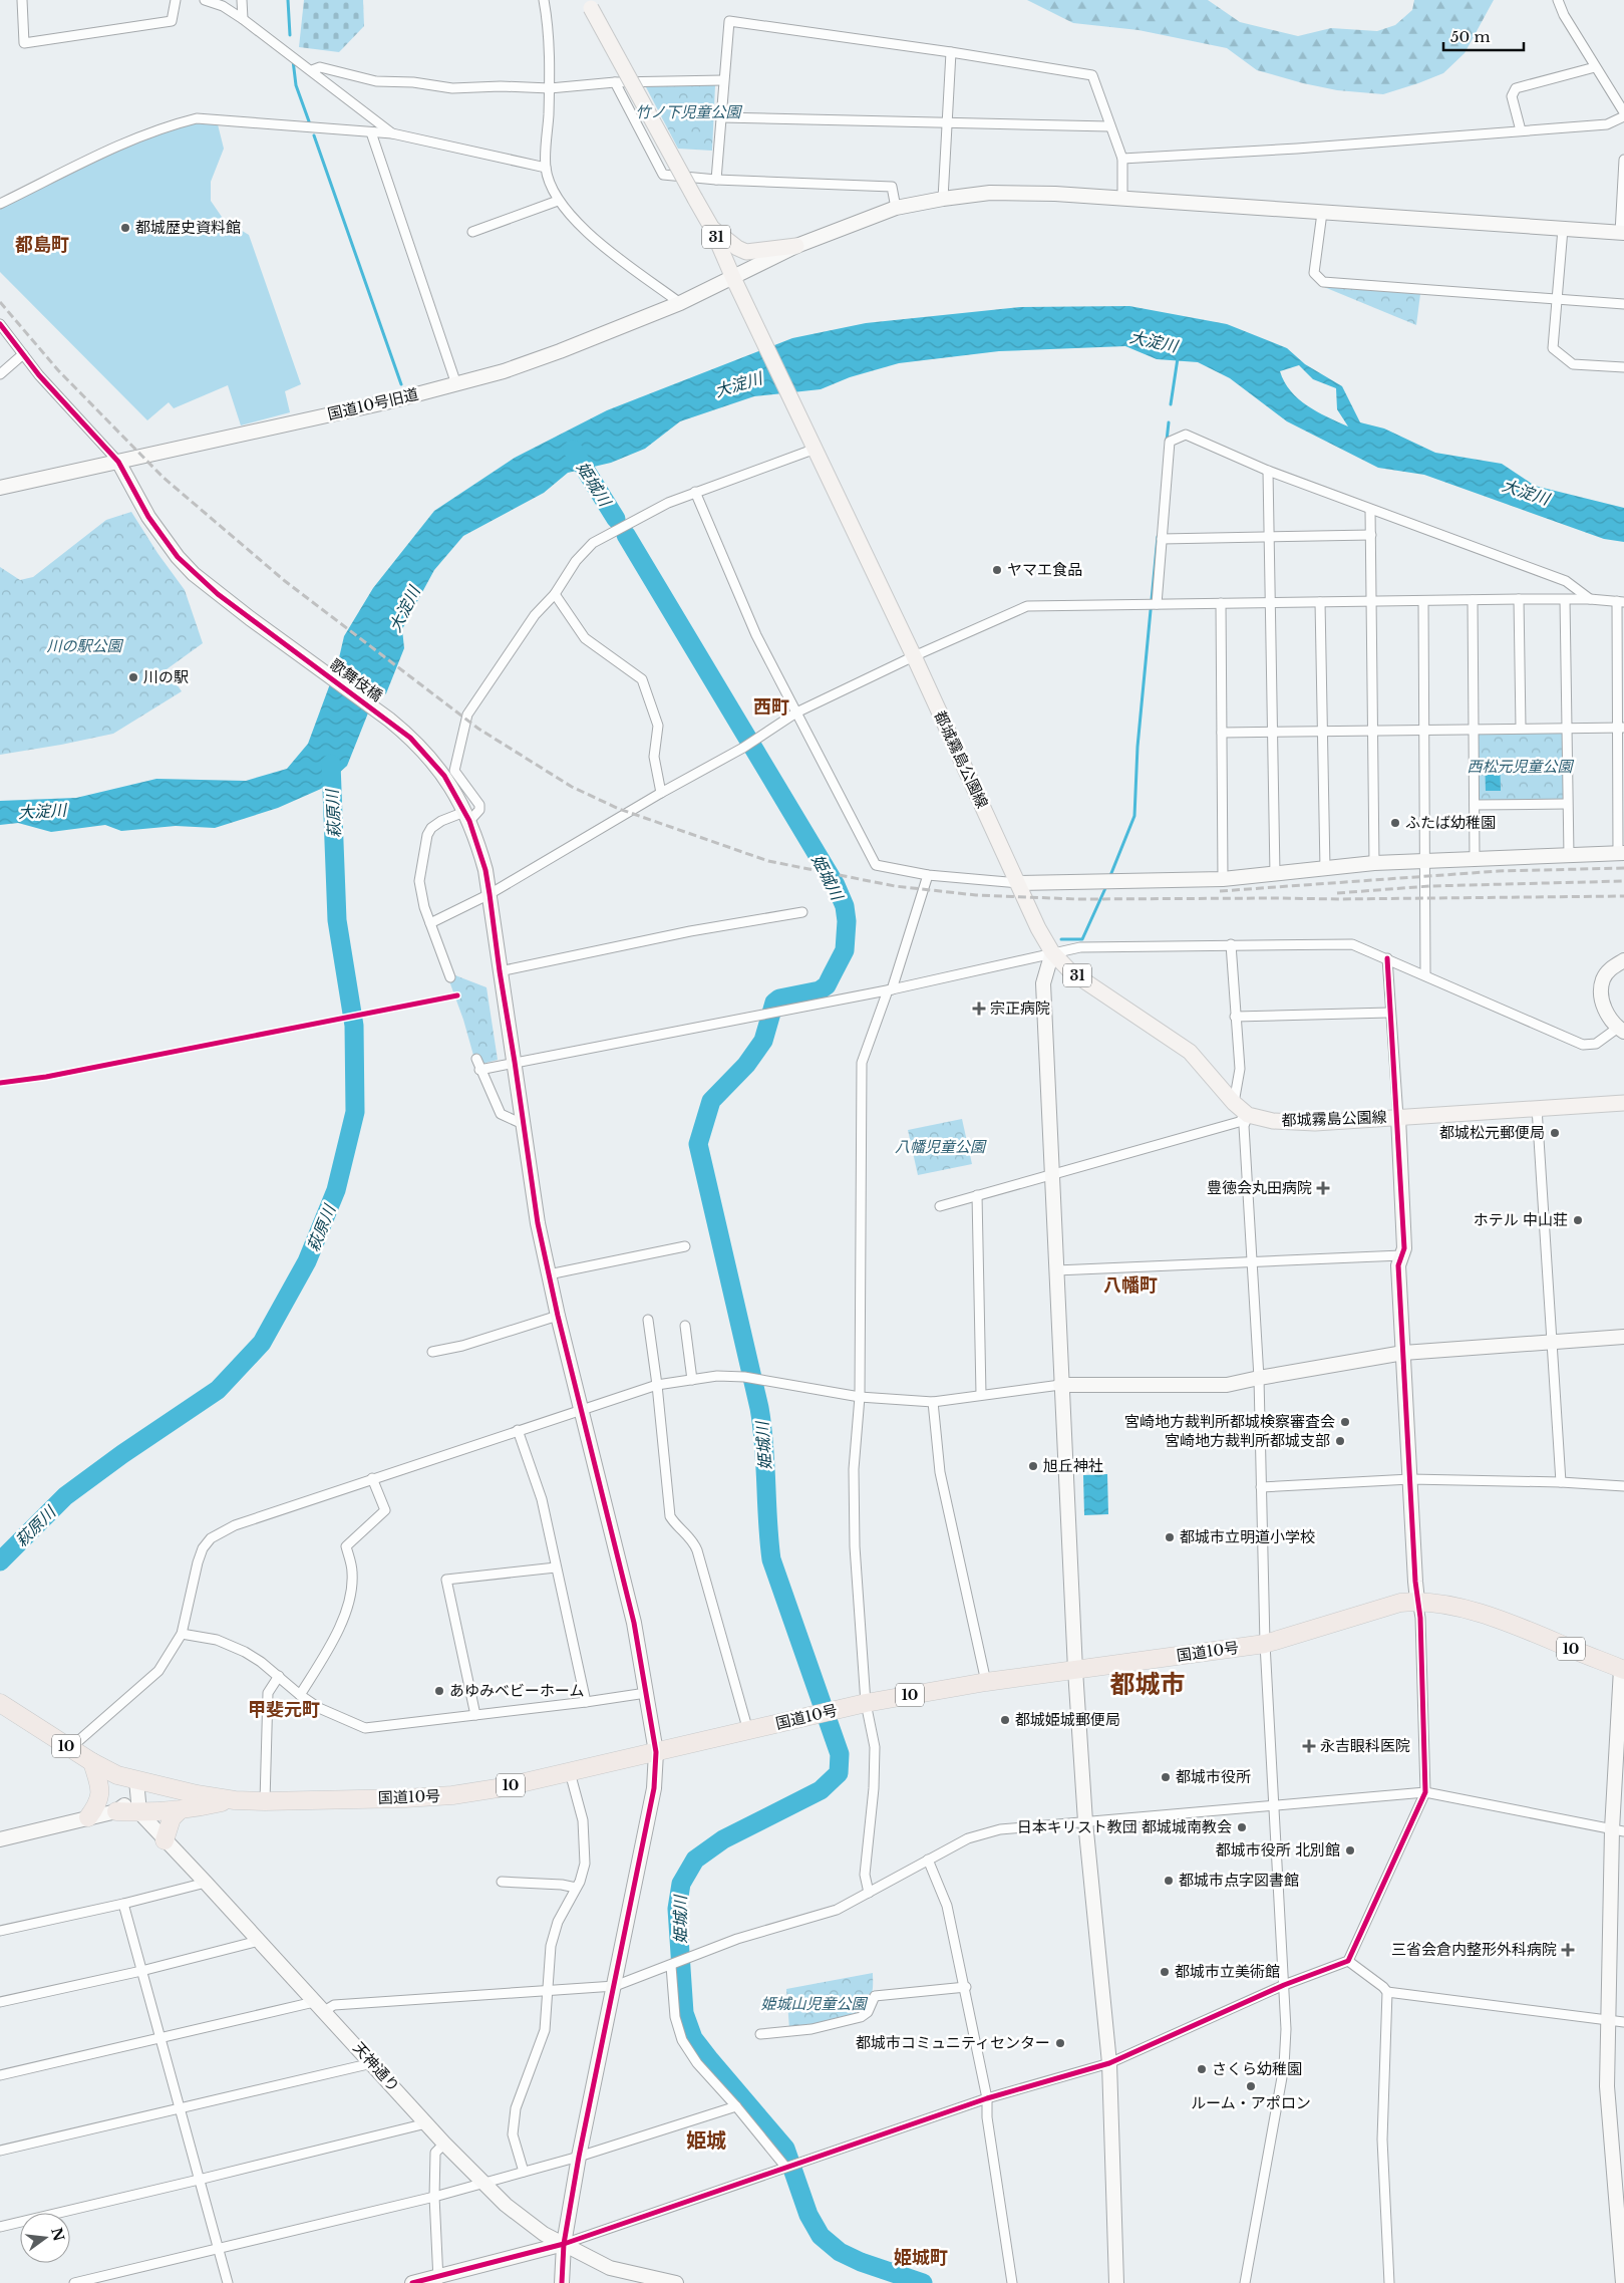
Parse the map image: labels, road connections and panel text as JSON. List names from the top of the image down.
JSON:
{
  "streets": {
    "highway": ["10", "国道10号"],
    "main road": ["31", "都城霧島公園線"],
    "street": ["国道10号旧道", "歌舞伎橋", "天神通り"]
  },
  "crossings": [
    ["国道10号旧道", "歌舞伎橋"],
    ["国道10号旧道", "都城霧島公園線"],
    ["歌舞伎橋", "国道10号"],
    ["歌舞伎橋", "天神通り"]
  ],
  "districts": [
    "都島町",
    "西町",
    "八幡町",
    "都城市",
    "甲斐元町",
    "姫城",
    "姫城町"
  ],
  "water": ["大淀川", "姫城川", "萩原川"],
  "parks": [
    "竹ノ下児童公園",
    "川の駅公園",
    "西松元児童公園",
    "八幡児童公園",
    "姫城山児童公園"
  ],
  "places": {
    "other": [
      "都城歴史資料館",
      "ヤマエ食品",
      "川の駅",
      "ふたば幼稚園",
      "都城松元郵便局",
      "ホテル 中山荘",
      "宮崎地方裁判所都城検察審査会",
      "宮崎地方裁判所都城支部",
      "旭丘神社",
      "都城市立明道小学校",
      "あゆみベビーホーム",
      "都城姫城郵便局",
      "都城市役所",
      "日本キリスト教団 都城城南教会",
      "都城市役所 北別館",
      "都城市点字図書館",
      "都城市立美術館",
      "都城市コミュニティセンター",
      "さくら幼稚園",
      "ルーム・アポロン"
    ],
    "health": [
      "宗正病院",
      "豊徳会丸田病院",
      "永吉眼科医院",
      "三省会倉内整形外科病院"
    ]
  },
  "scale_bar": "50 m",
  "north": "right"
}
